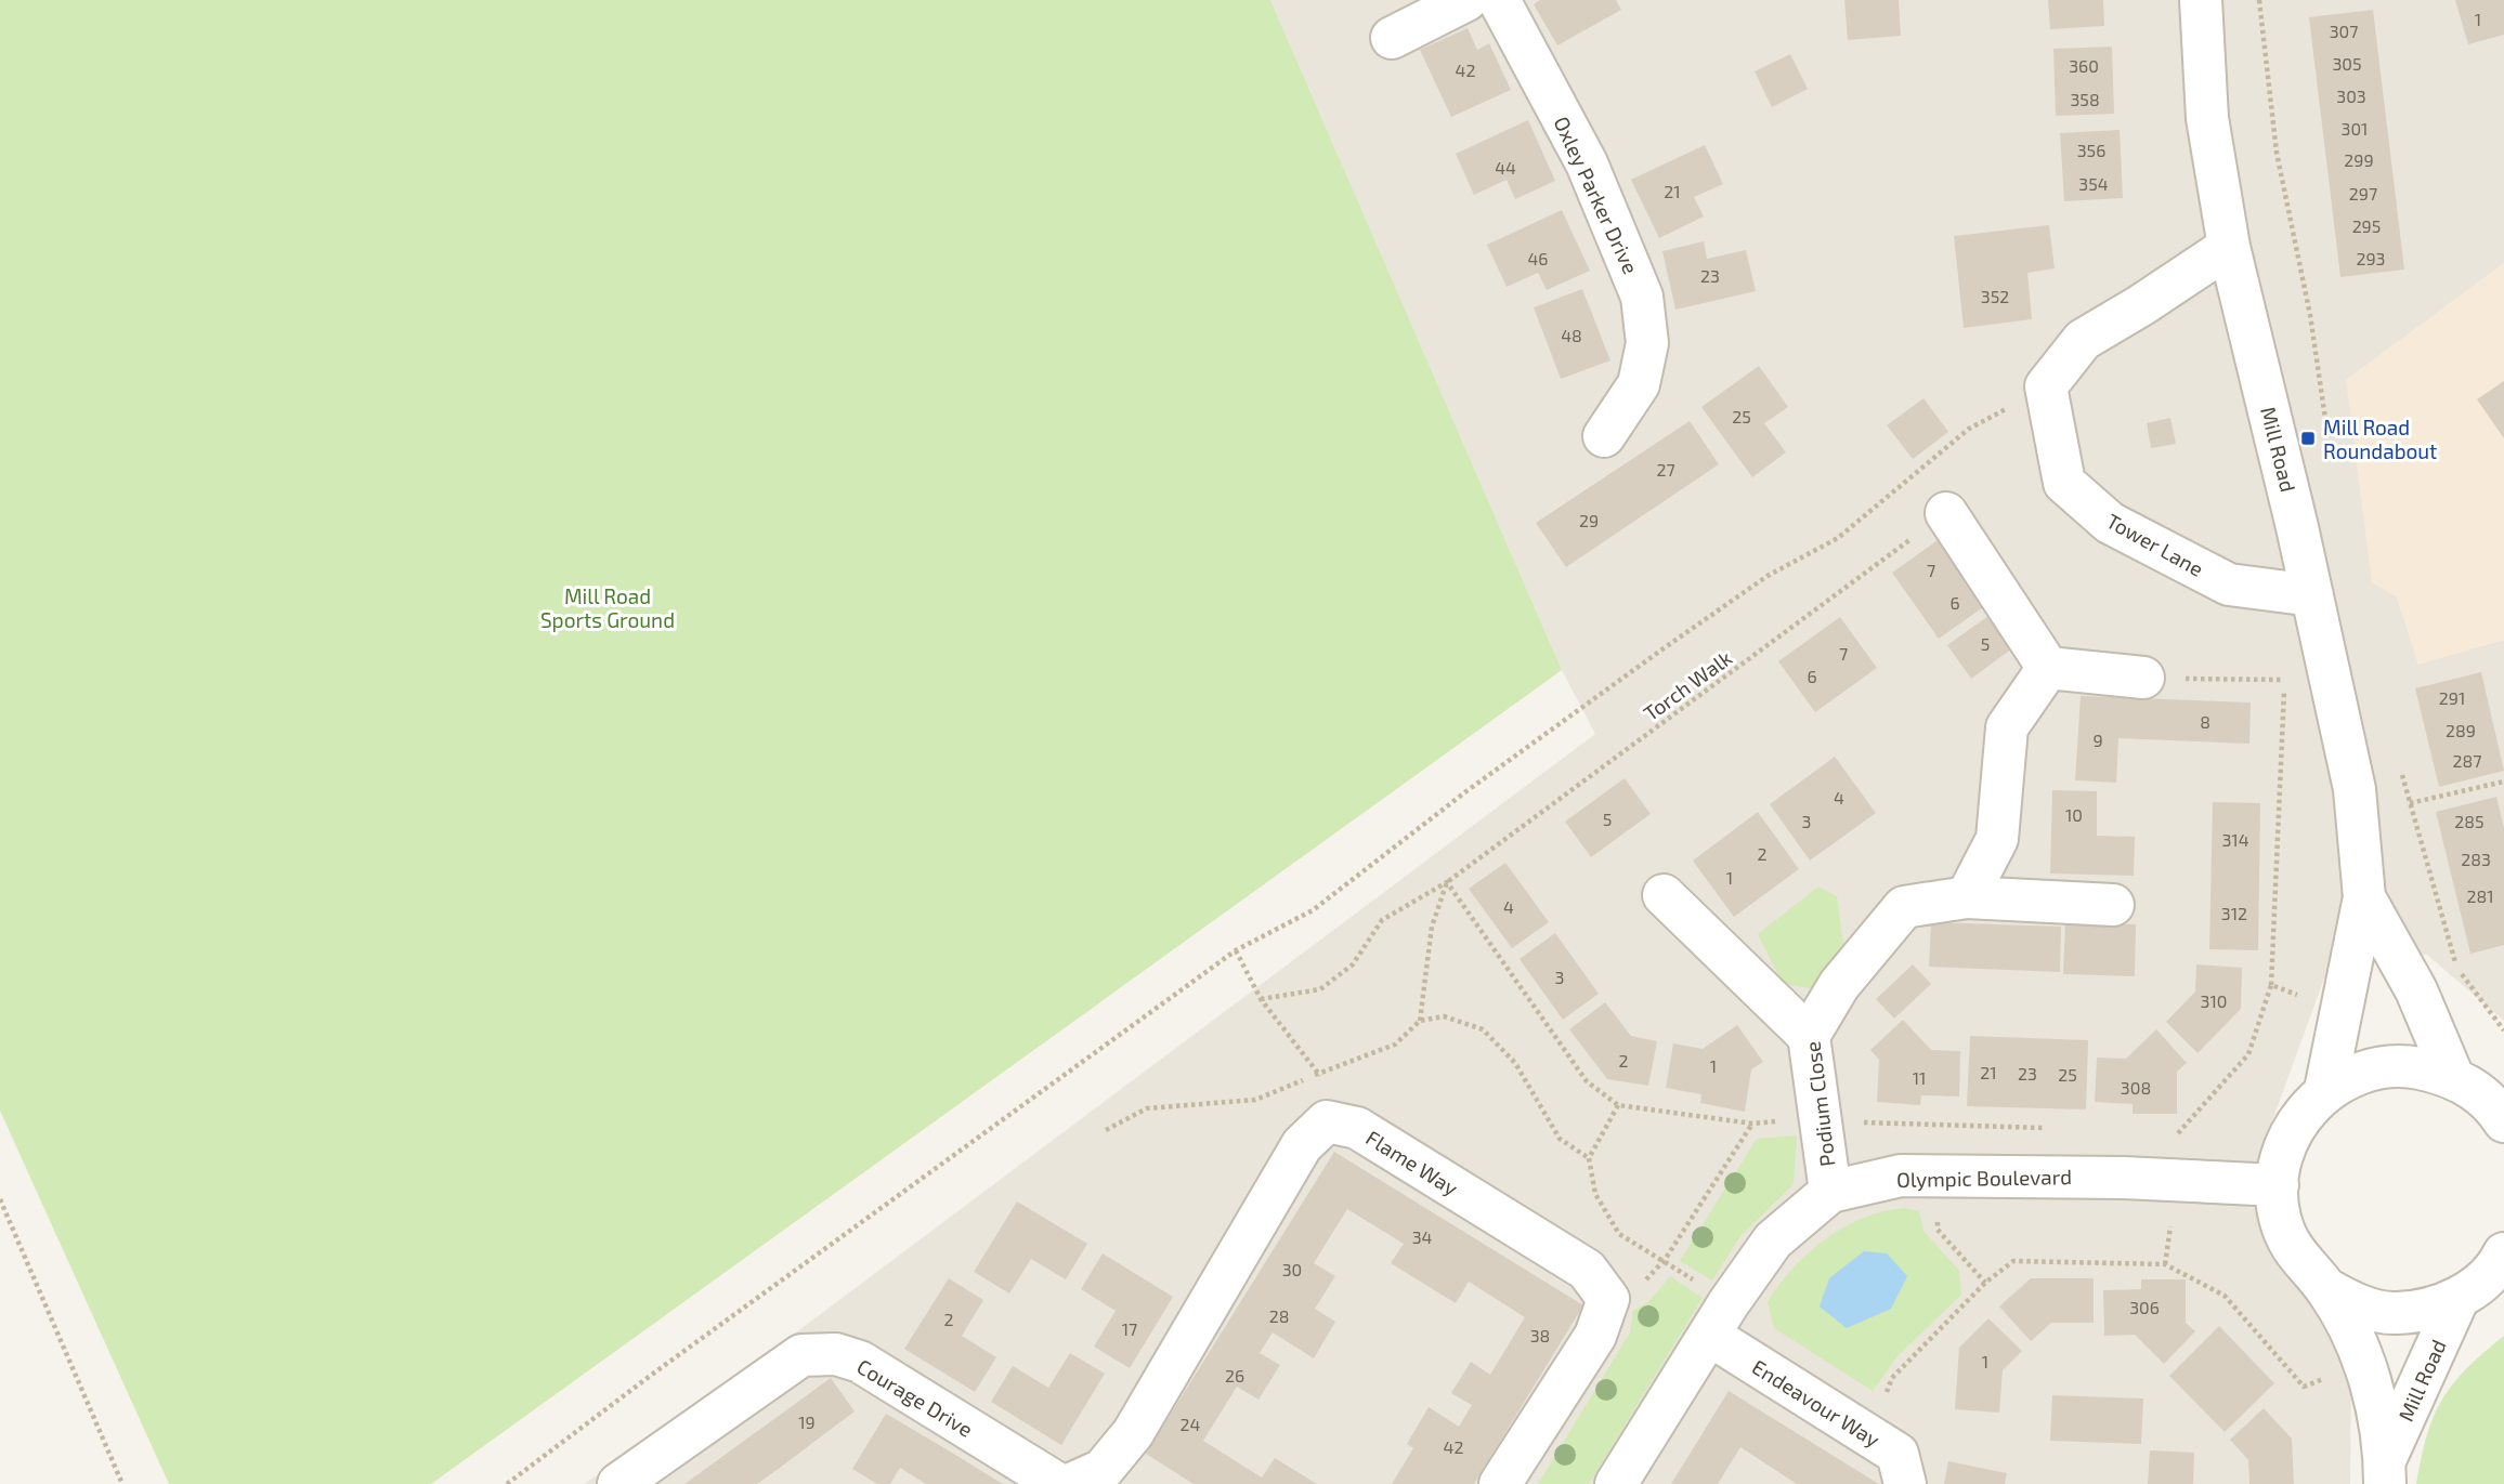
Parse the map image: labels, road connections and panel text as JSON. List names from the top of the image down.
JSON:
{
  "streets": {
    "street": [
      "Oxley Parker Drive",
      "Mill Road",
      "Tower Lane",
      "Podium Close",
      "Flame Way",
      "Olympic Boulevard",
      "Courage Drive",
      "Endeavour Way"
    ],
    "path": ["Torch Walk"]
  },
  "crossings": [
    ["Mill Road", "Tower Lane"],
    ["Mill Road", "Olympic Boulevard"],
    ["Podium Close", "Olympic Boulevard"],
    ["Olympic Boulevard", "Endeavour Way"]
  ],
  "parks": ["Mill Road Sports Ground"],
  "places": {
    "transit": ["Mill Road Roundabout"]
  },
  "house_numbers": [
    "1",
    "307",
    "305",
    "360",
    "42",
    "303",
    "358",
    "301",
    "356",
    "299",
    "44",
    "354",
    "21",
    "297",
    "295",
    "46",
    "293",
    "23",
    "352",
    "48",
    "25",
    "27",
    "29",
    "7",
    "6",
    "5",
    "7",
    "6",
    "291",
    "8",
    "289",
    "9",
    "287",
    "4",
    "10",
    "5",
    "3",
    "285",
    "314",
    "2",
    "283",
    "1",
    "281",
    "4",
    "312",
    "3",
    "310",
    "2",
    "1",
    "21",
    "23",
    "25",
    "11",
    "308",
    "34",
    "30",
    "306",
    "28",
    "2",
    "17",
    "38",
    "1",
    "26",
    "19",
    "24",
    "42"
  ]
}
